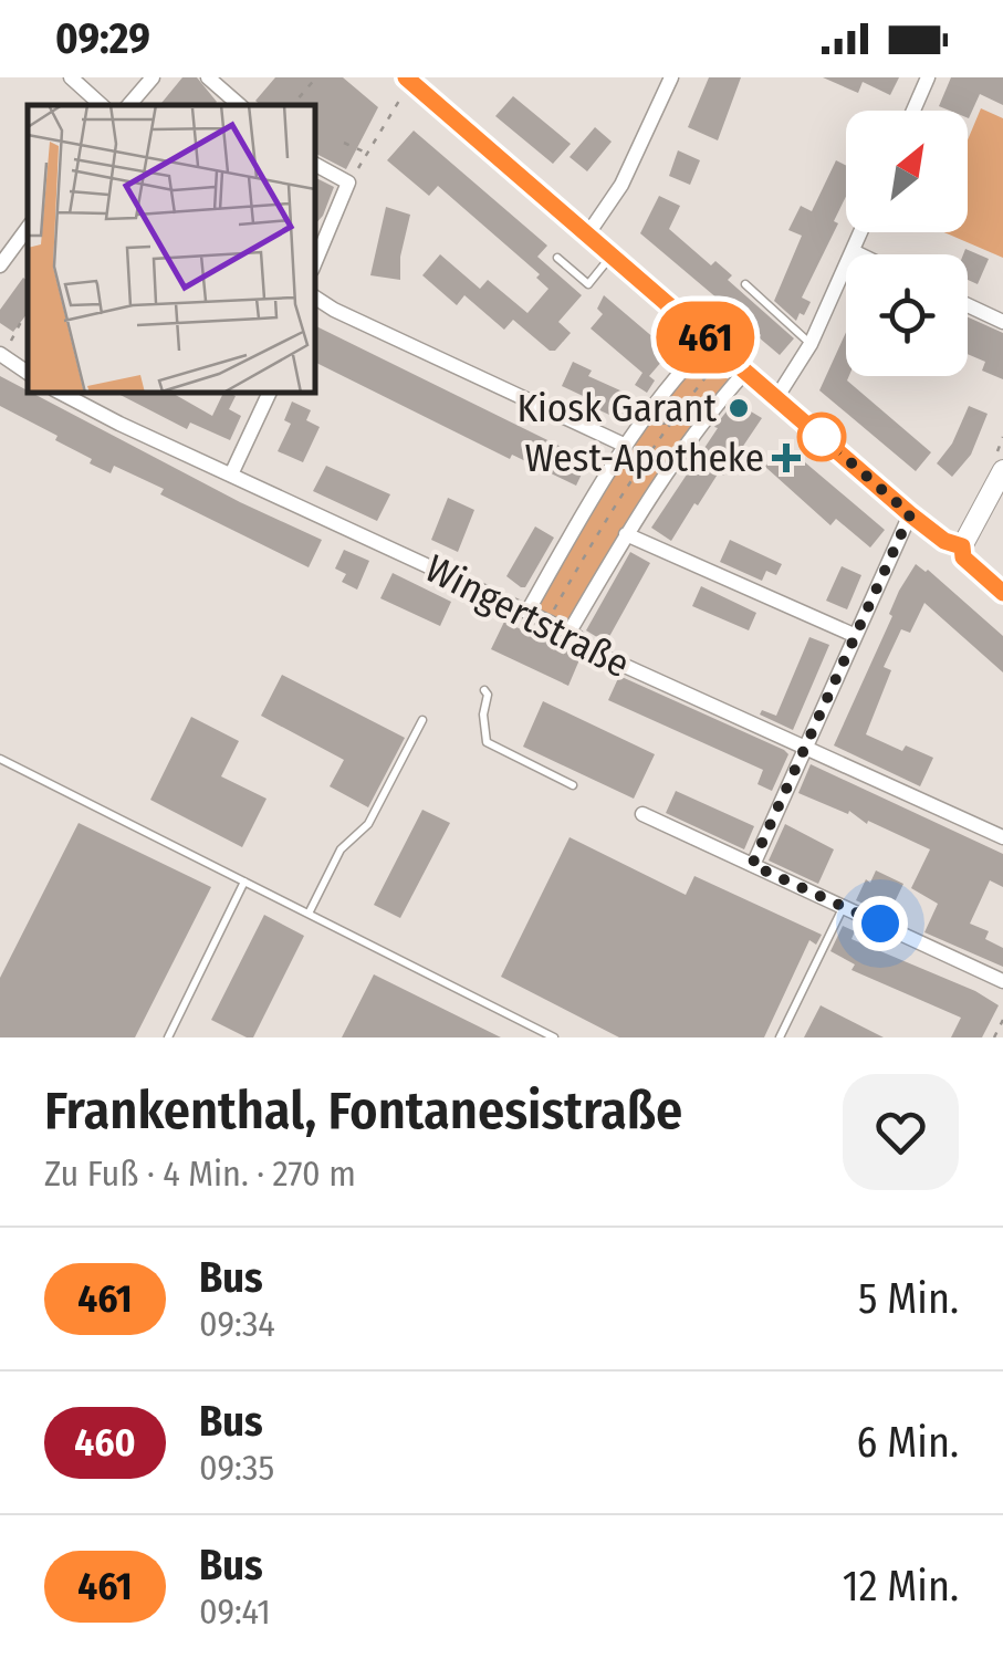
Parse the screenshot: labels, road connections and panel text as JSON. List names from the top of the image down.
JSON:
{
  "streets": {
    "street": ["Wingertstraße"]
  },
  "places": {
    "other": ["Kiosk Garant"],
    "health": ["West-Apotheke"]
  },
  "lines": ["bus line 461"],
  "north": "top right",
  "page": {
    "status": "09:29",
    "on_map": "461",
    "heading": ["Frankenthal, Fontanesistraße", "Zu Fuß · 4 Min. · 270 m"],
    "list": [
      {
        "mark": "461",
        "name": "Bus",
        "note": "09:34",
        "value": "5 Min."
      },
      {
        "mark": "460",
        "name": "Bus",
        "note": "09:35",
        "value": "6 Min."
      },
      {
        "mark": "461",
        "name": "Bus",
        "note": "09:41",
        "value": "12 Min."
      }
    ]
  }
}
